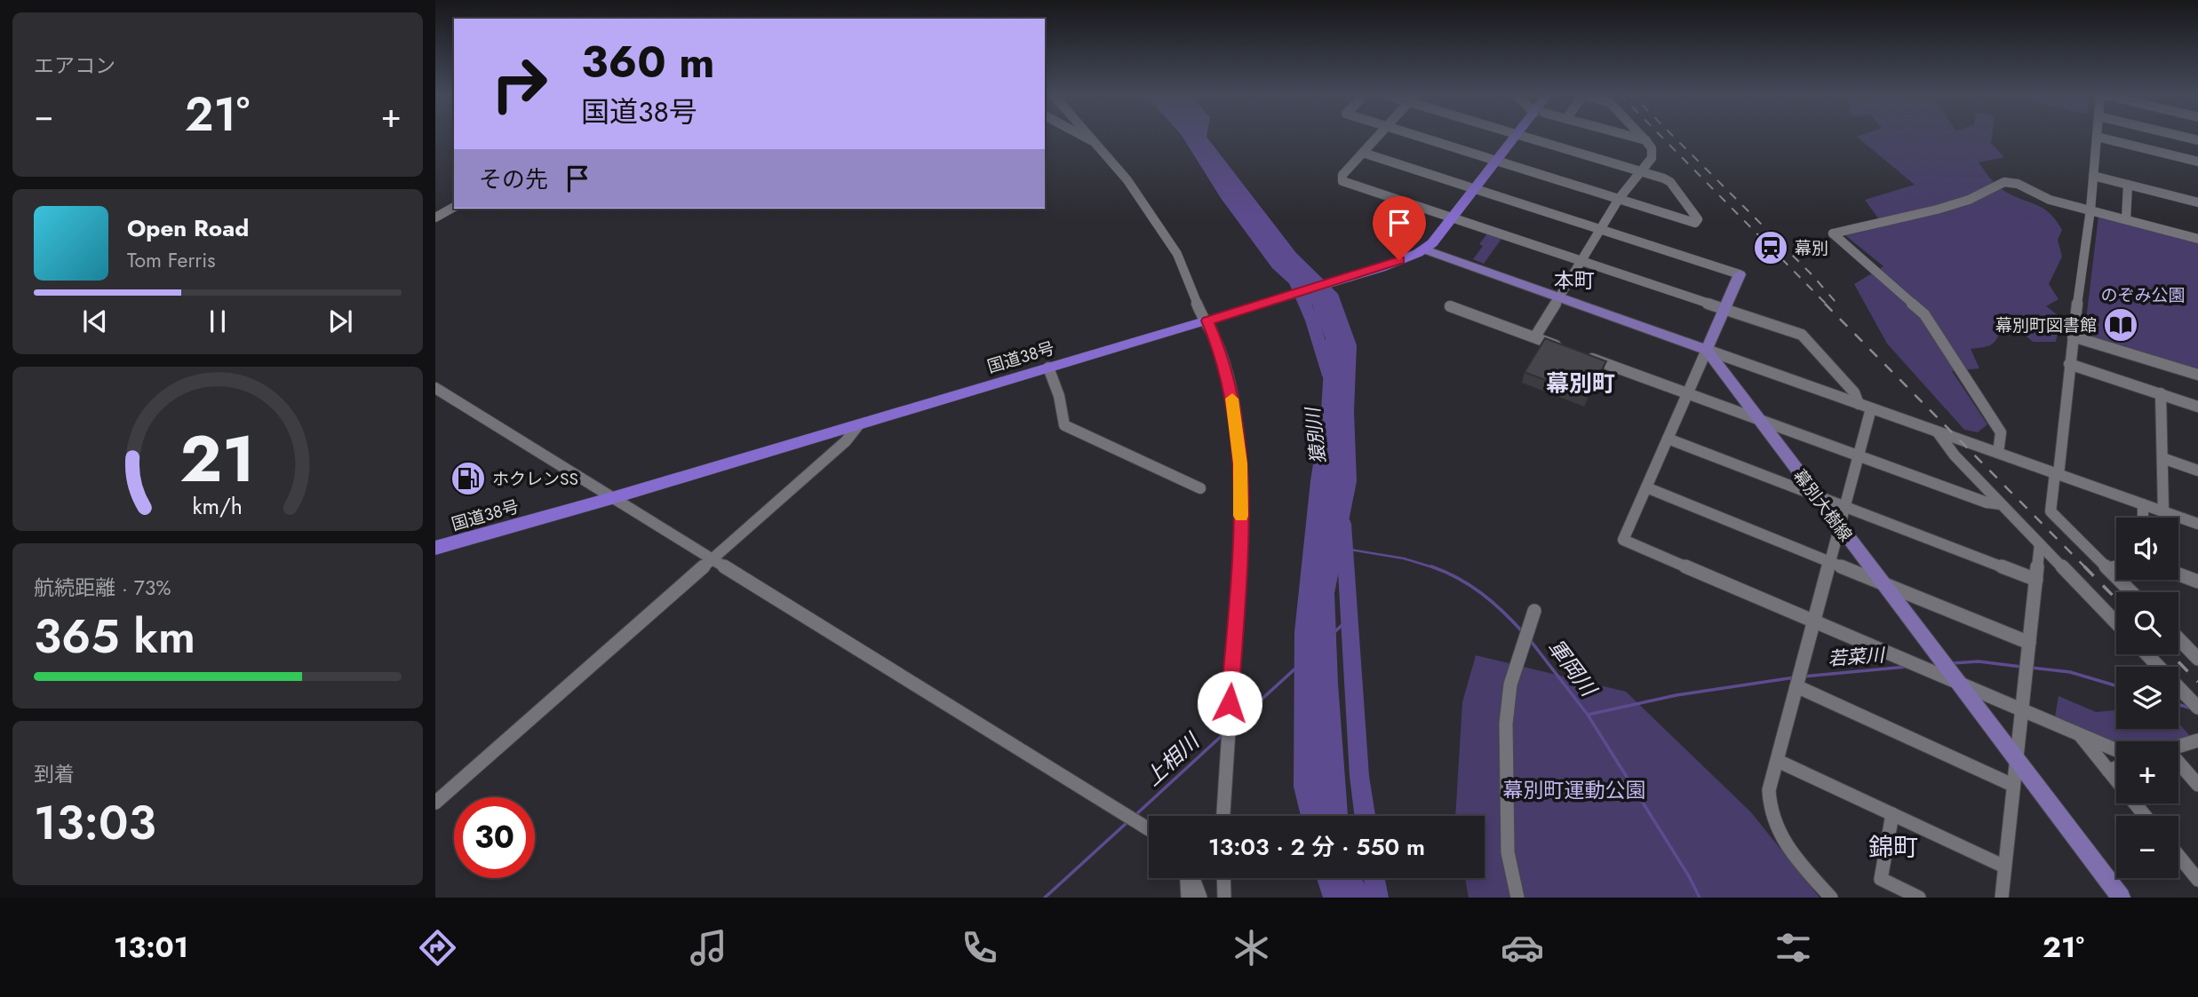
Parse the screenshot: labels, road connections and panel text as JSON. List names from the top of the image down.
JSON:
{
  "streets": {
    "highway": ["国道38号"],
    "main road": ["幕別大樹線"]
  },
  "districts": ["本町", "幕別町", "錦町"],
  "water": [
    "猿別川",
    "若菜川",
    "軍岡川",
    "上相川"
  ],
  "parks": ["のぞみ公園", "幕別町運動公園"],
  "places": {
    "station": ["幕別"],
    "library": ["幕別町図書館"],
    "fuel station": ["ホクレンSS"]
  },
  "page": {
    "tile": [
      "エアコン",
      ["航続距離 · 73%", "365 km"],
      ["到着", "13:03"]
    ],
    "turn": ["360 m", "国道38号"],
    "heat": ["−", "21°", "+"],
    "then": "その先",
    "song": ["Open Road", "Tom Ferris"],
    "map_buttons": ["+", "−"],
    "limit": "30",
    "trip": "13:03 · 2 分 · 550 m",
    "tabs": ["13:01", "21°"],
    "gauge": ["21", "km/h"]
  }
}
